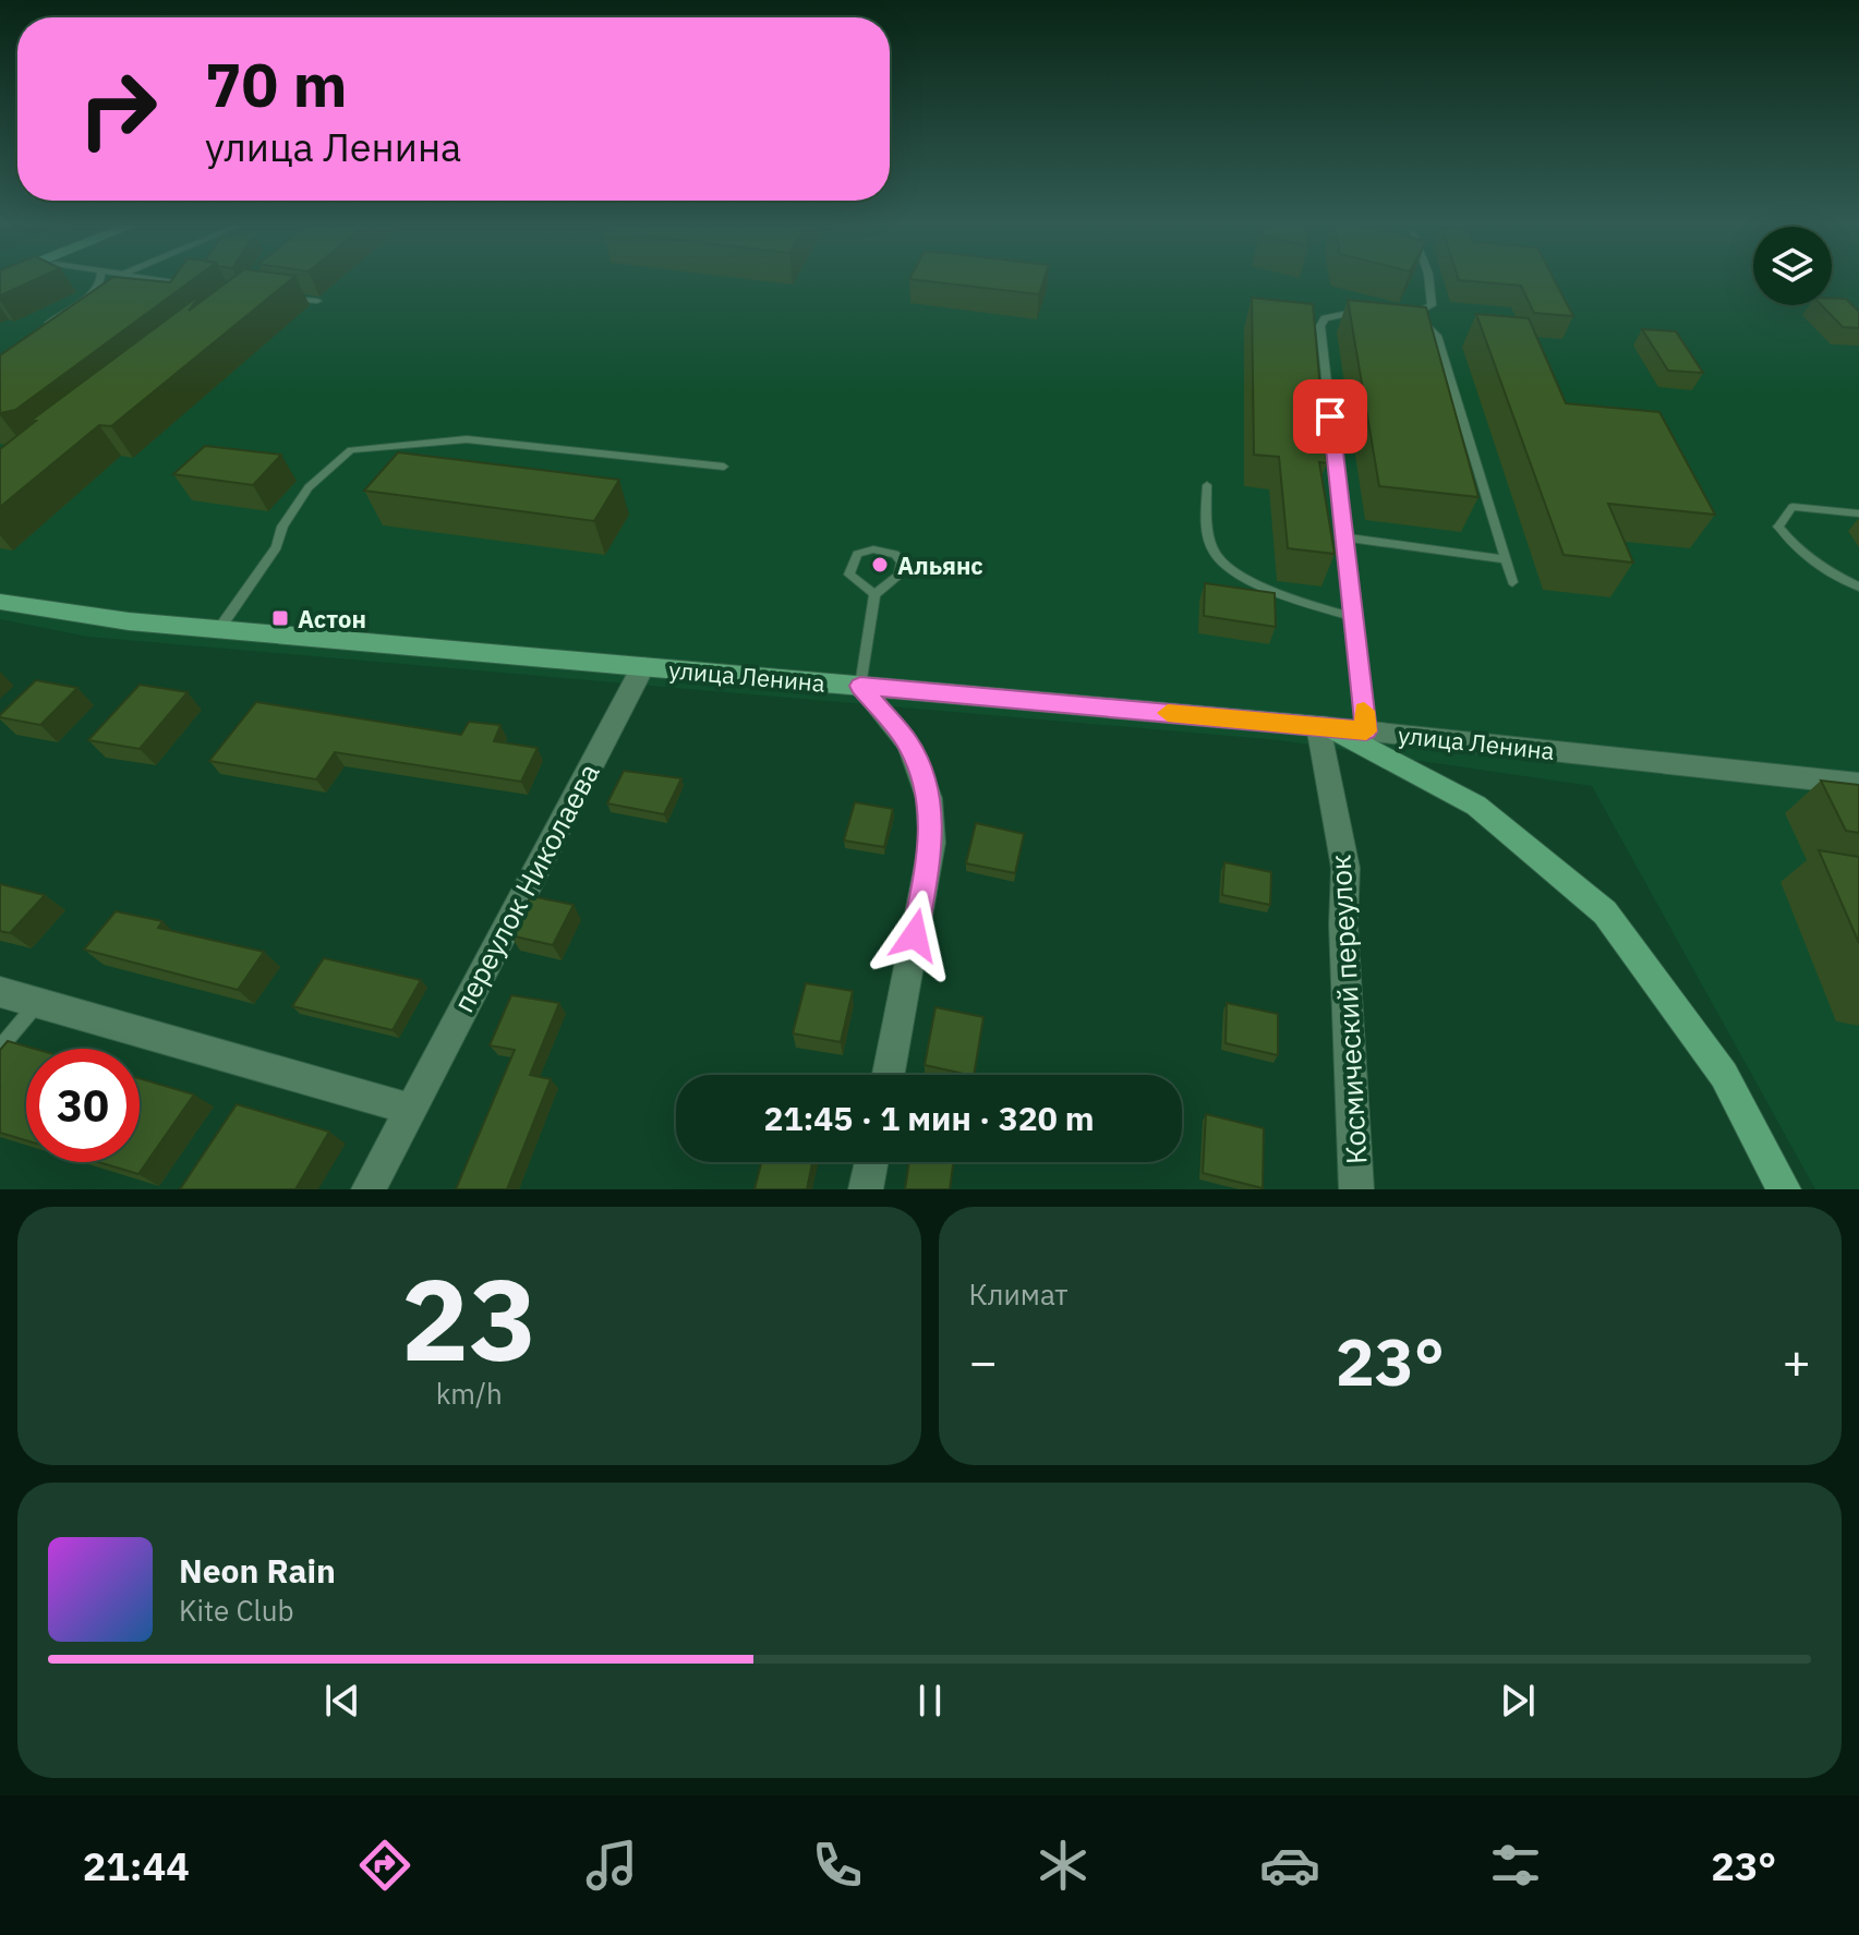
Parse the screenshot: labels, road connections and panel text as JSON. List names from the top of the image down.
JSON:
{
  "streets": {
    "main road": ["улица Ленина"],
    "street": ["переулок Николаева", "Космический переулок"]
  },
  "crossings": [
    ["улица Ленина", "переулок Николаева"],
    ["улица Ленина", "Космический переулок"]
  ],
  "places": {
    "other": ["Альянс"],
    "transit": ["Астон"]
  },
  "page": {
    "turn": ["70 m", "улица Ленина"],
    "limit": "30",
    "trip": "21:45 · 1 мин · 320 m",
    "tile": [
      ["23", "km/h"],
      "Климат"
    ],
    "heat": ["−", "23°", "+"],
    "song": ["Neon Rain", "Kite Club"],
    "tabs": ["21:44", "23°"]
  }
}
